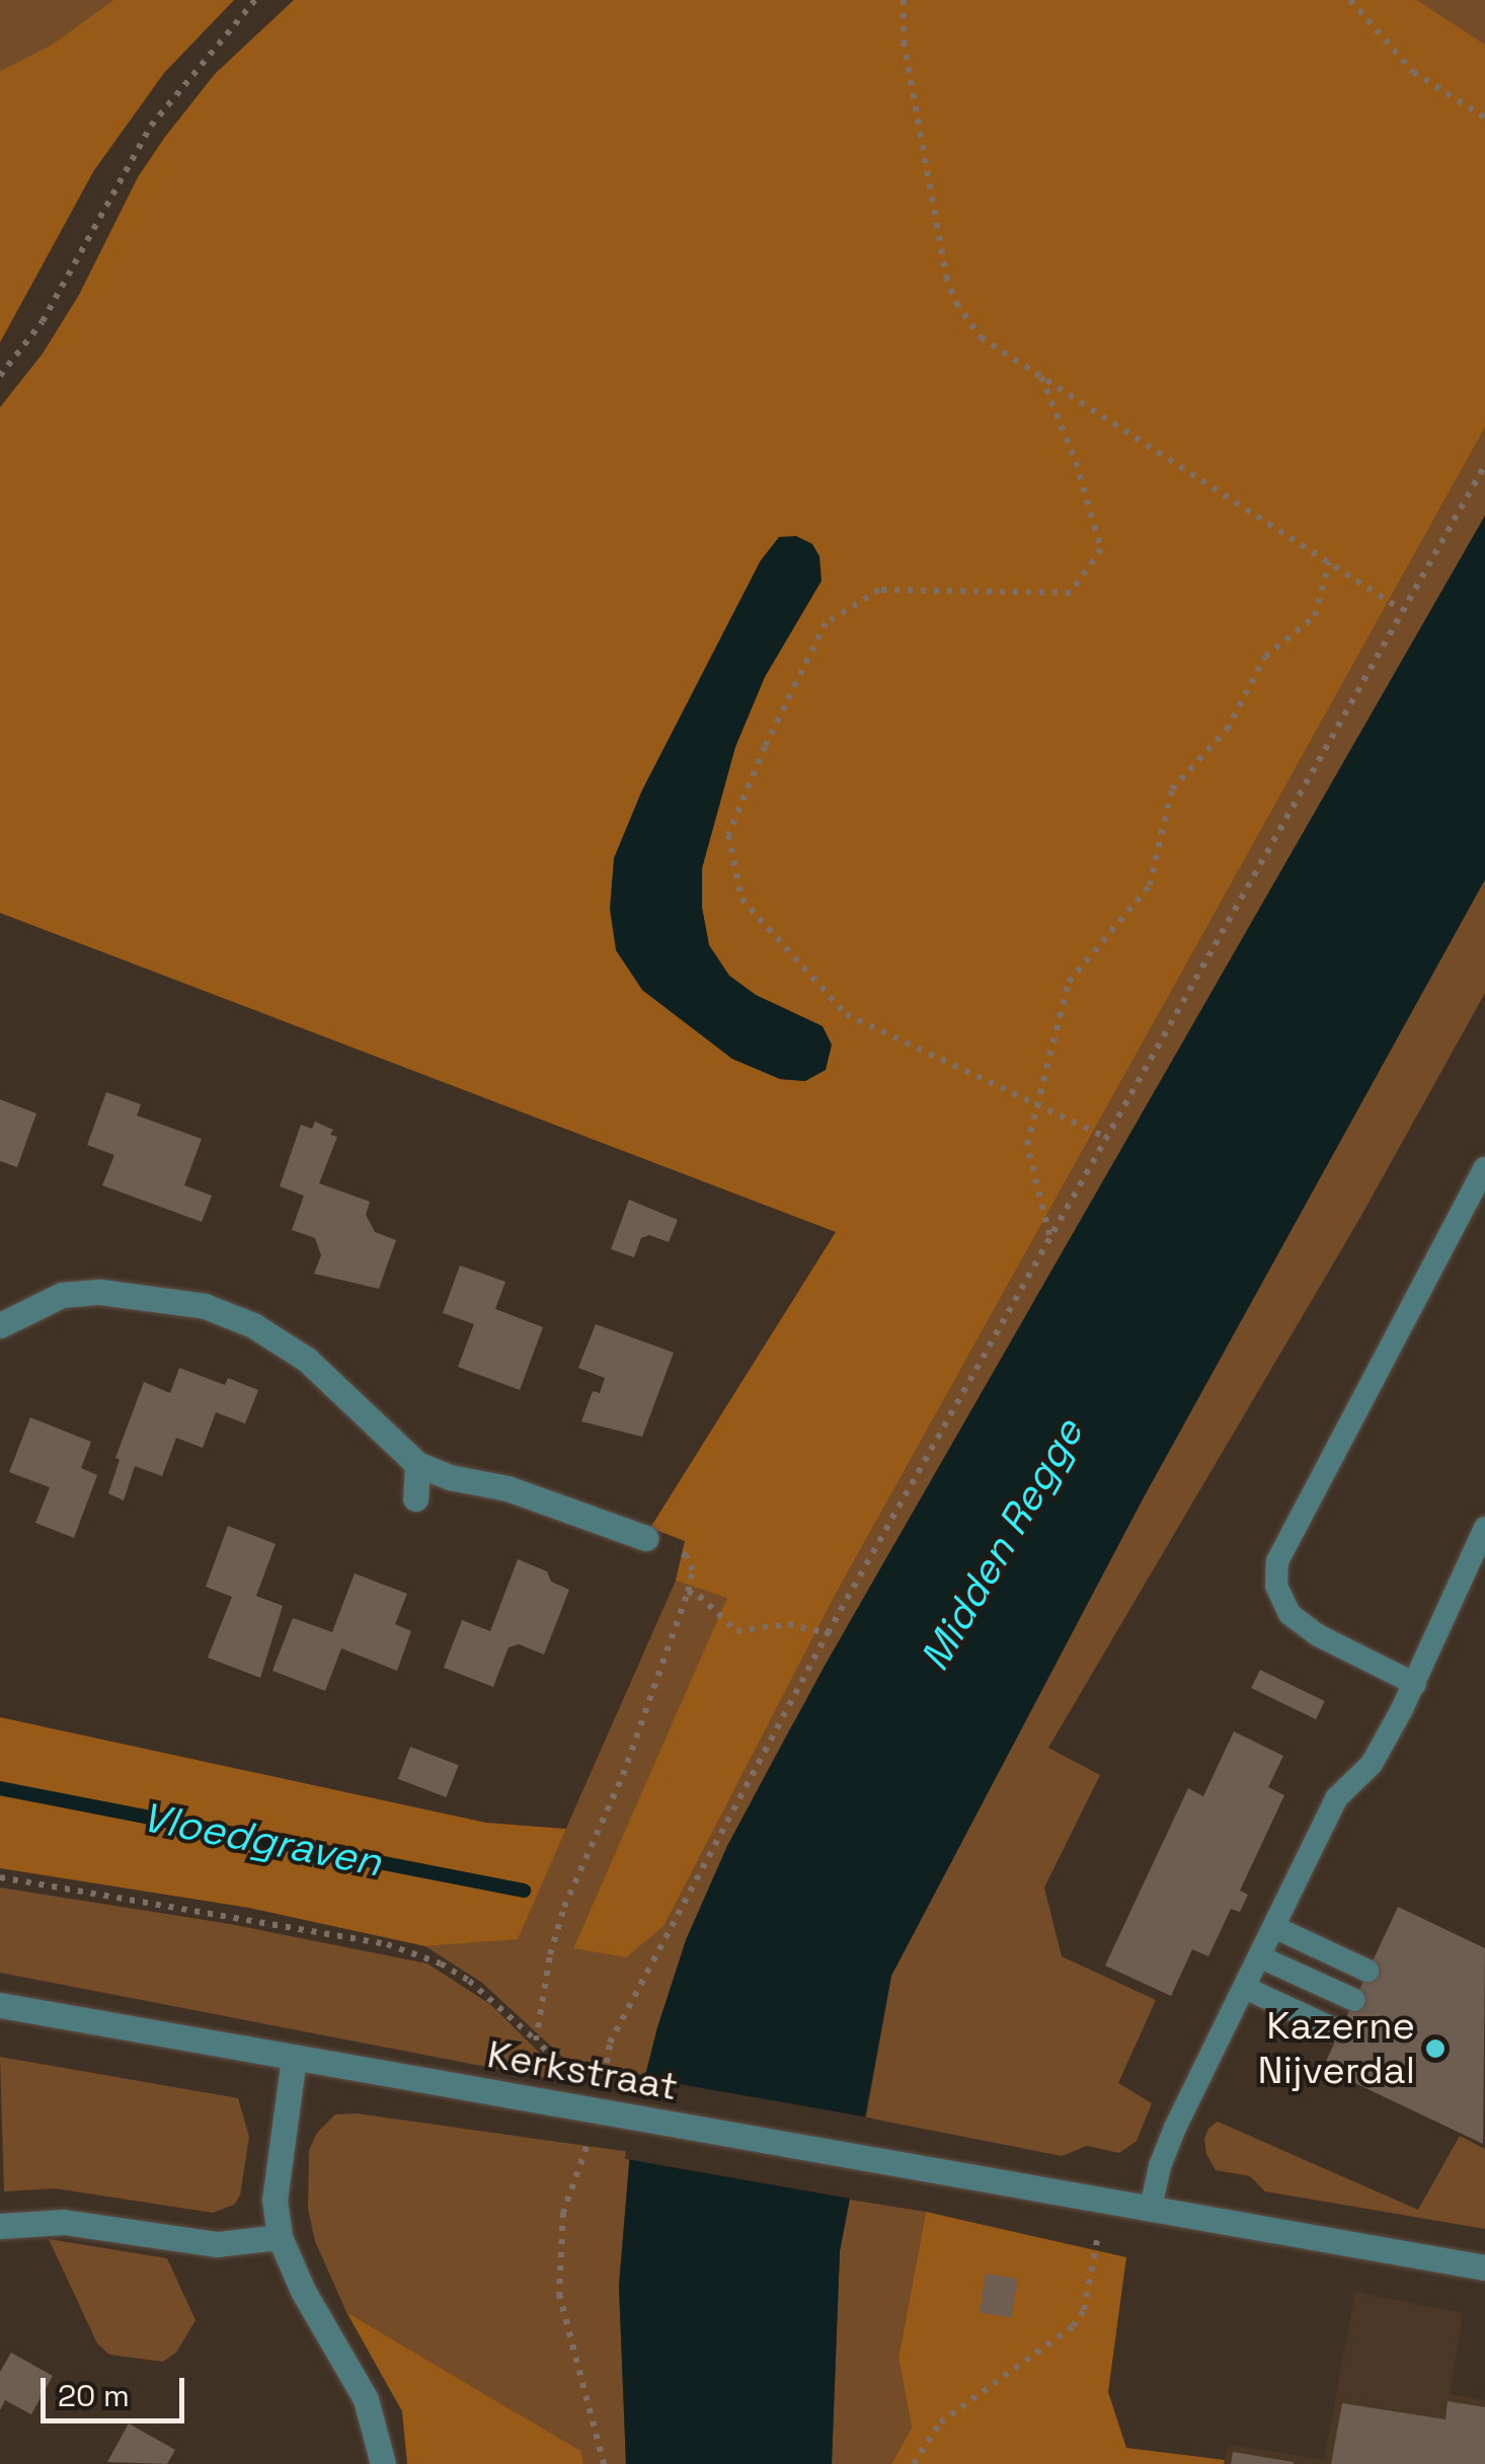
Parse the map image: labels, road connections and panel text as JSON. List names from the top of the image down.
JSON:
{
  "streets": {
    "street": ["Kerkstraat"]
  },
  "water": ["Midden Regge", "Vloedgraven"],
  "places": ["Kazerne Nijverdal"],
  "scale_bar": "20 m"
}
